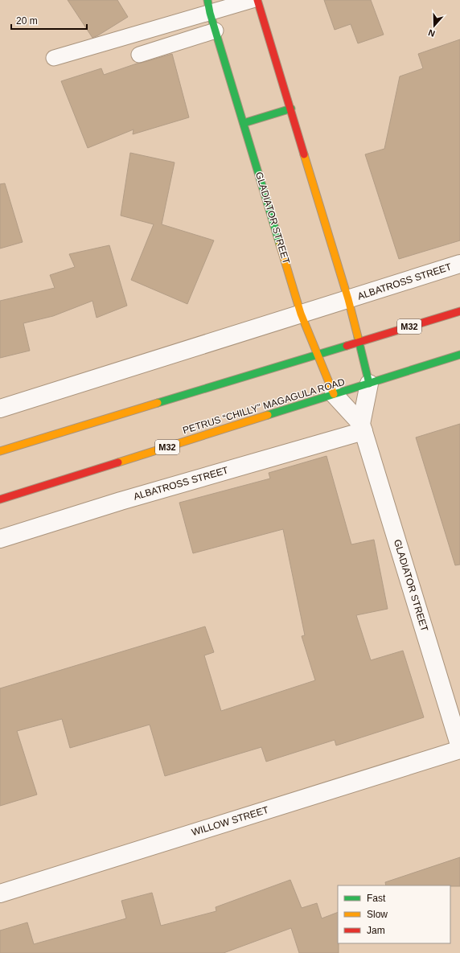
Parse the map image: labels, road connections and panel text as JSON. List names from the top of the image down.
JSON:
{
  "streets": {
    "main road": ["GLADIATOR STREET", "M32", "PETRUS “CHILLY” MAGAGULA ROAD"],
    "street": ["ALBATROSS STREET", "WILLOW STREET"]
  },
  "crossings": [
    ["GLADIATOR STREET", "ALBATROSS STREET"],
    ["GLADIATOR STREET", "M32"],
    ["GLADIATOR STREET", "PETRUS “CHILLY” MAGAGULA ROAD"],
    ["GLADIATOR STREET", "WILLOW STREET"]
  ],
  "legend": ["Fast", "Slow", "Jam"],
  "scale_bar": "20 m",
  "north": "bottom"
}
